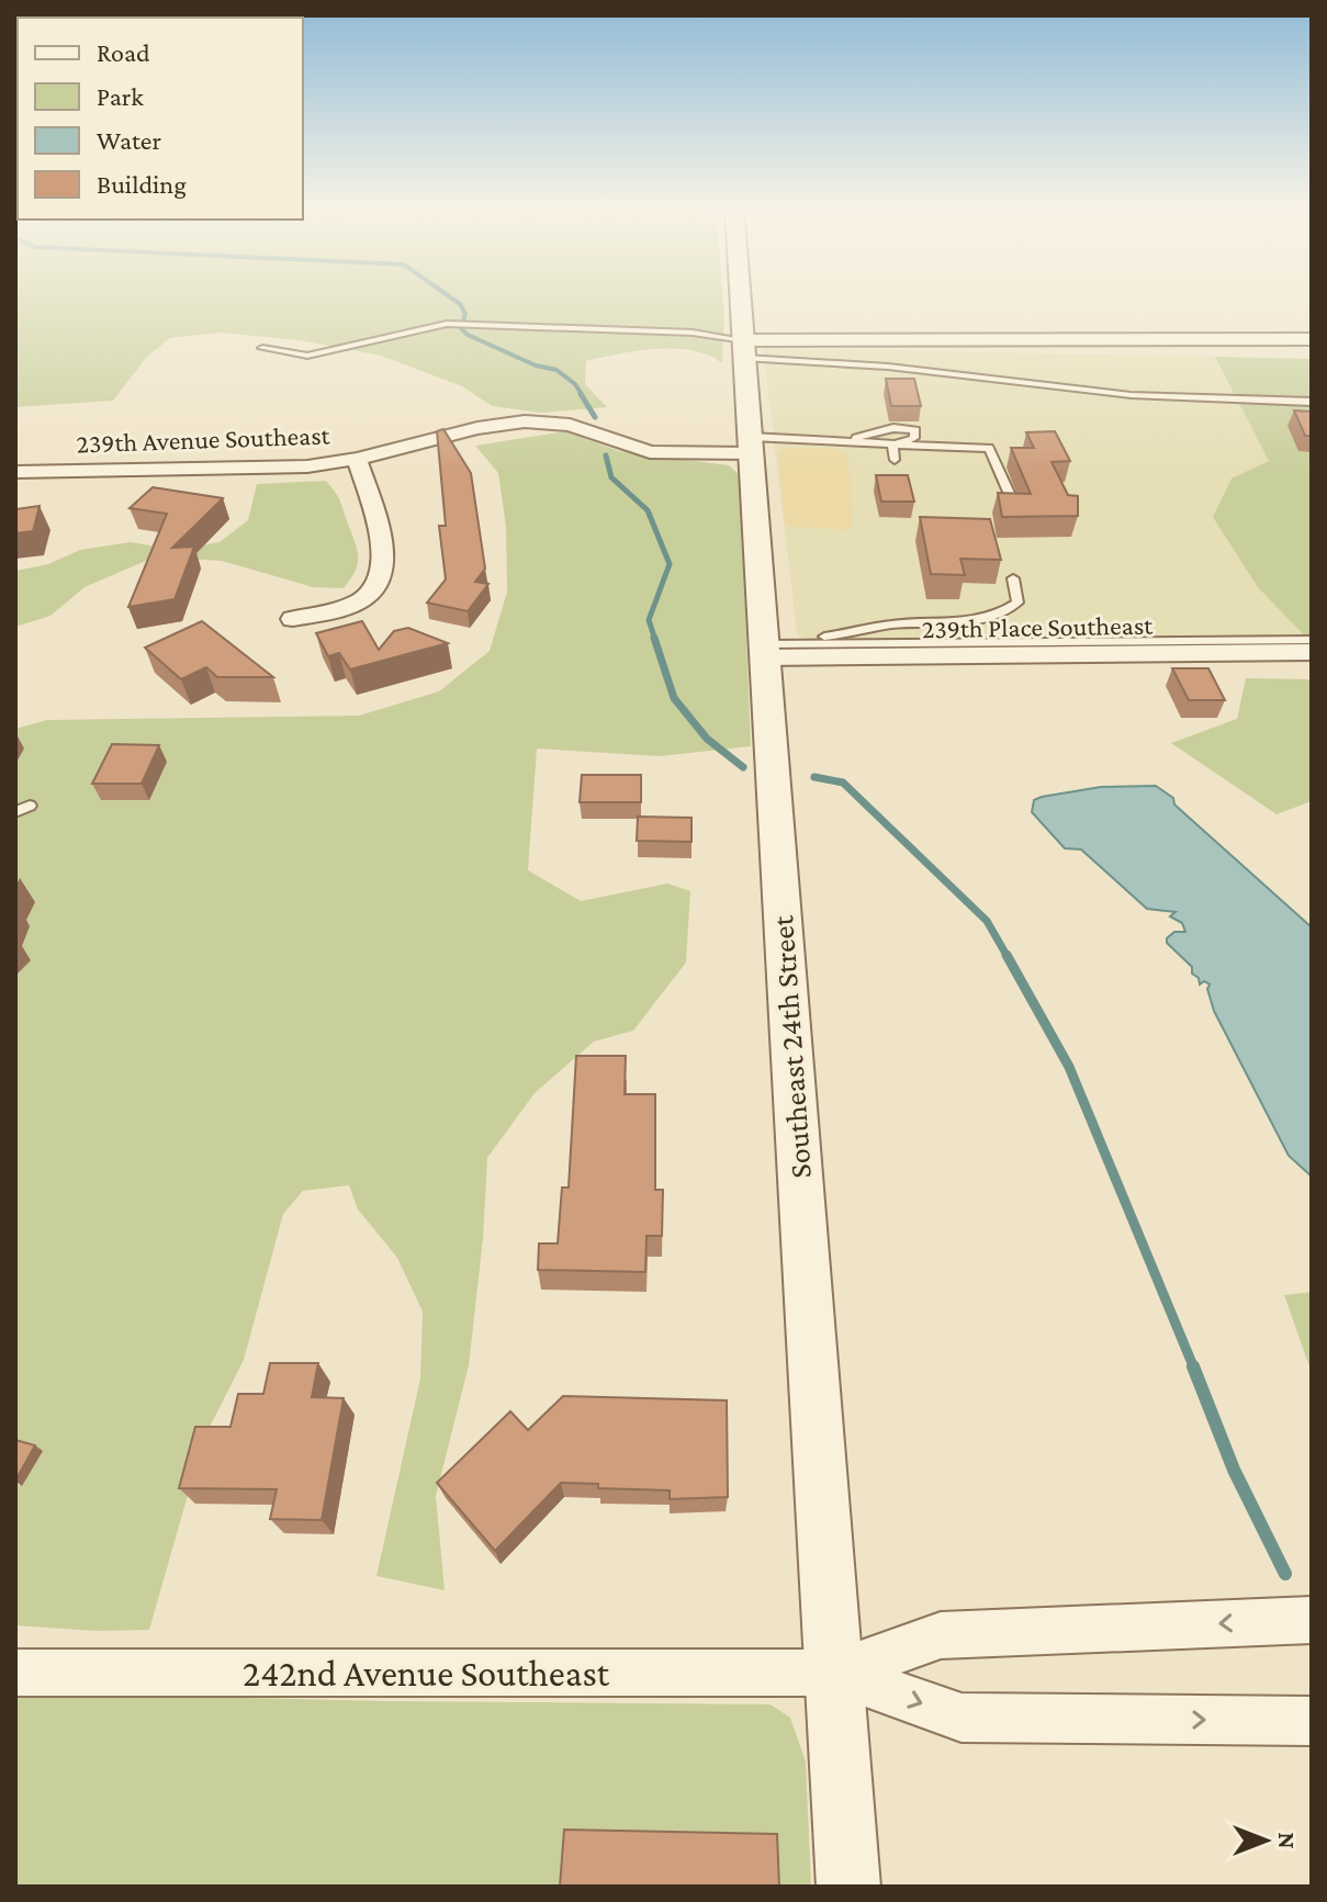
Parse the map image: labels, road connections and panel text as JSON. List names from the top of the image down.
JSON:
{
  "streets": {
    "street": [
      "239th Avenue Southeast",
      "239th Place Southeast",
      "Southeast 24th Street",
      "242nd Avenue Southeast"
    ]
  },
  "crossings": [
    ["239th Avenue Southeast", "Southeast 24th Street"],
    ["239th Place Southeast", "Southeast 24th Street"],
    ["Southeast 24th Street", "242nd Avenue Southeast"]
  ],
  "legend": [
    "Road",
    "Park",
    "Water",
    "Building"
  ],
  "north": "right"
}
